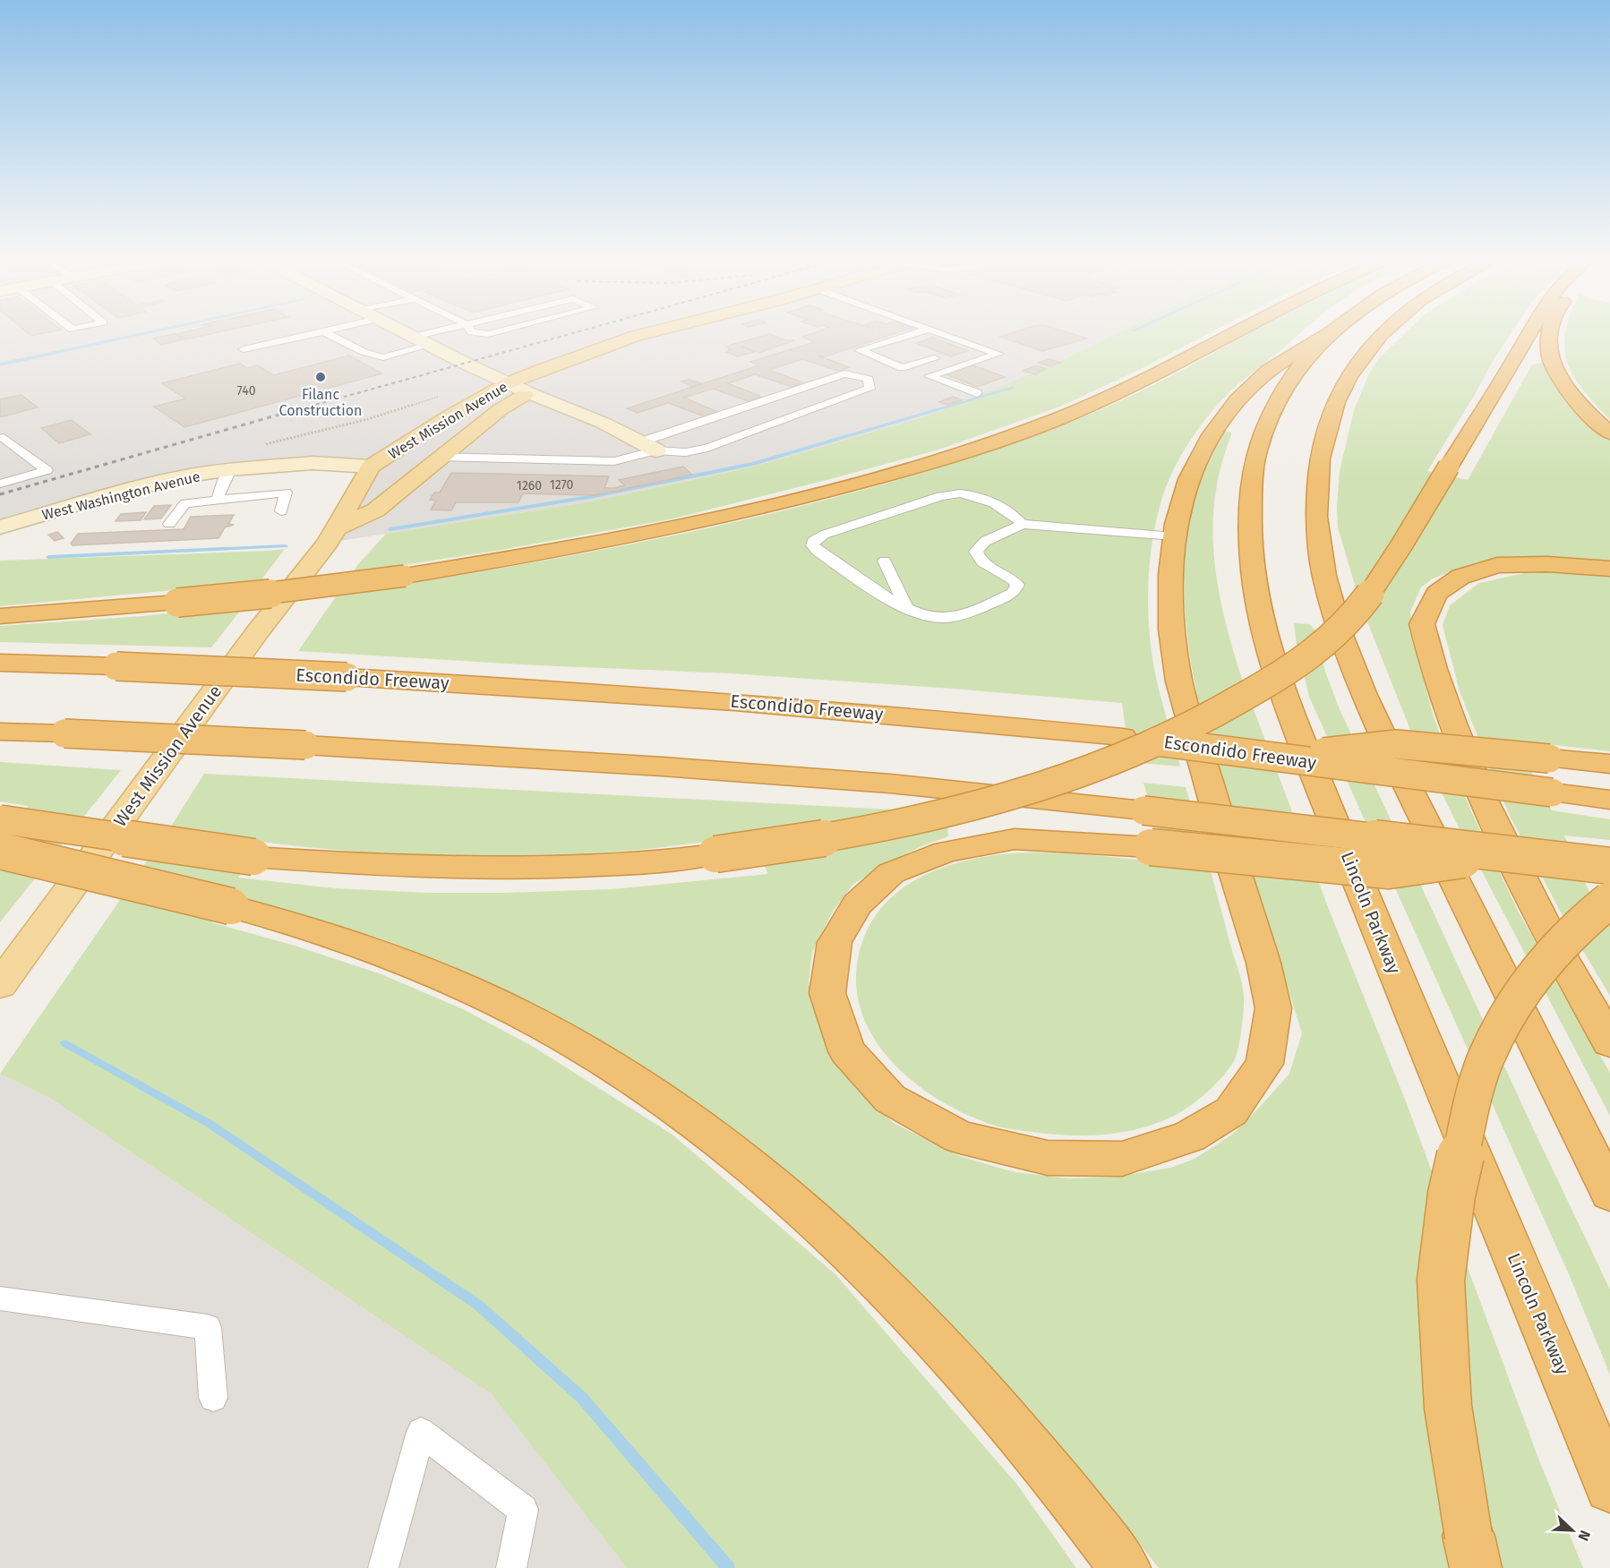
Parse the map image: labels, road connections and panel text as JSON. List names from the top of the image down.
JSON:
{
  "streets": {
    "highway": ["Escondido Freeway", "Lincoln Parkway"],
    "main road": ["West Mission Avenue"],
    "street": ["West Washington Avenue"]
  },
  "crossings": [
    ["West Mission Avenue", "West Washington Avenue"]
  ],
  "places": ["Filanc Construction"],
  "house_numbers": ["740", "1270", "1260"],
  "north": "bottom right"
}
